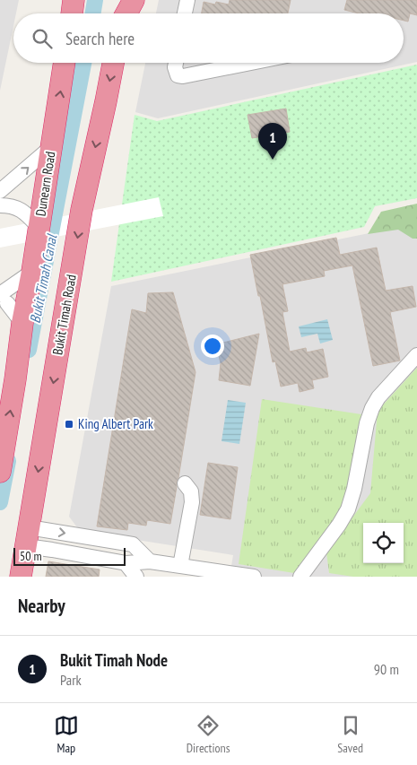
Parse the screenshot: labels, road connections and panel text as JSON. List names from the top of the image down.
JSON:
{
  "streets": {
    "highway": ["Dunearn Road", "Bukit Timah Road"]
  },
  "one_way": ["Dunearn Road", "Bukit Timah Road"],
  "water": ["Bukit Timah Canal"],
  "places": {
    "transit": ["King Albert Park"]
  },
  "scale_bar": "50 m",
  "page": {
    "search": "Search here",
    "pins": "1",
    "scale": "50 m",
    "heading": "Nearby",
    "list": [
      {
        "mark": "1",
        "name": "Bukit Timah Node",
        "note": "Park",
        "value": "90 m"
      }
    ],
    "nav": ["Map", "Directions", "Saved"]
  }
}
